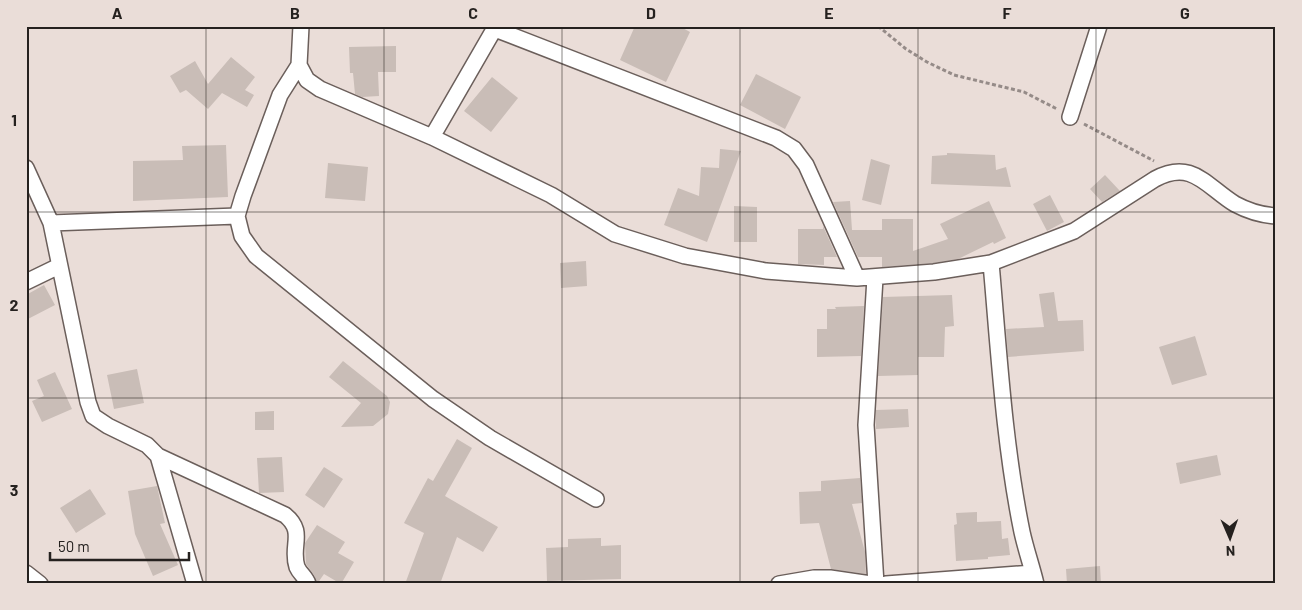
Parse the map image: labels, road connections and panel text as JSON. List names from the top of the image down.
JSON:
{
  "scale_bar": "50 m",
  "north": "bottom",
  "grid": {
    "columns": [
      "A",
      "B",
      "C",
      "D",
      "E",
      "F",
      "G"
    ],
    "rows": ["1", "2", "3"]
  }
}
